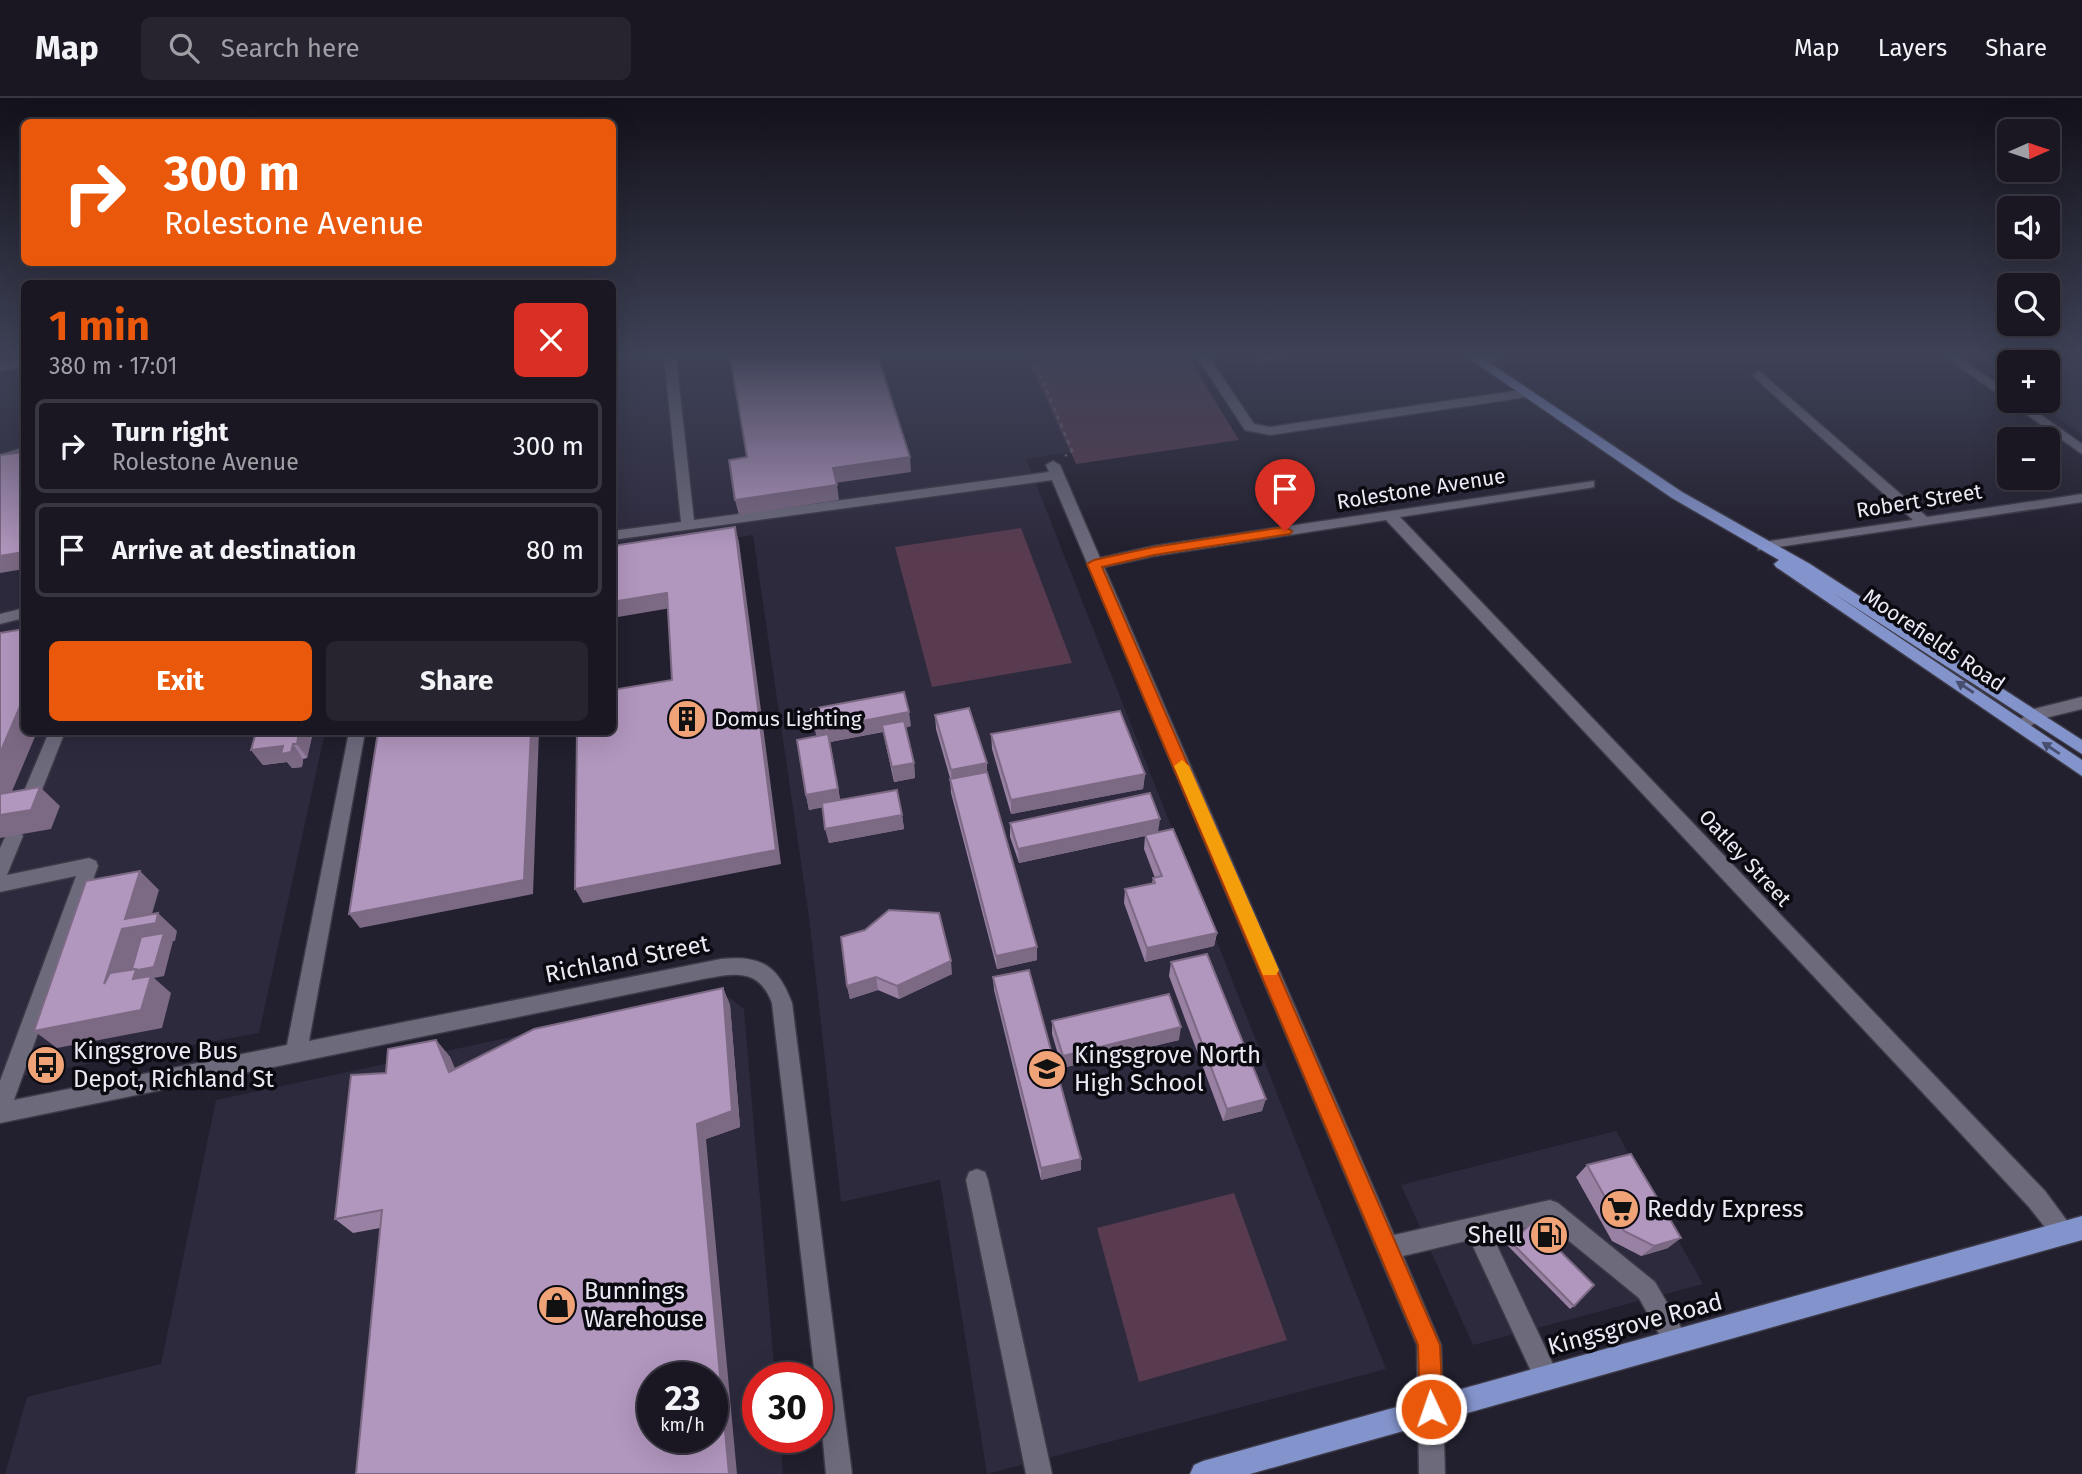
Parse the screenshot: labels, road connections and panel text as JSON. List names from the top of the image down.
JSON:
{
  "streets": {
    "main road": ["Moorefields Road", "Kingsgrove Road"],
    "street": [
      "Rolestone Avenue",
      "Robert Street",
      "Oatley Street",
      "Richland Street"
    ]
  },
  "crossings": [
    ["Rolestone Avenue", "Oatley Street"],
    ["Robert Street", "Moorefields Road"],
    ["Oatley Street", "Kingsgrove Road"]
  ],
  "places": {
    "building": ["Domus Lighting"],
    "bus stop": ["Kingsgrove Bus Depot, Richland St"],
    "school or university": ["Kingsgrove North High School"],
    "supermarket": ["Reddy Express"],
    "fuel station": ["Shell"],
    "shop": ["Bunnings Warehouse"]
  },
  "north": "right",
  "page": {
    "header": "Map",
    "search": "Search here",
    "nav": ["Map", "Layers", "Share"],
    "map_buttons": ["+", "−"],
    "turn": ["300 m", "Rolestone Avenue"],
    "heading": ["1 min", "380 m · 17:01"],
    "list": [
      {
        "name": "Turn right",
        "note": "Rolestone Avenue",
        "value": "300 m"
      },
      {
        "name": "Arrive at destination",
        "value": "80 m"
      }
    ],
    "buttons": ["Exit", "Share"],
    "speed": "23 km/h",
    "limit": "30"
  }
}
